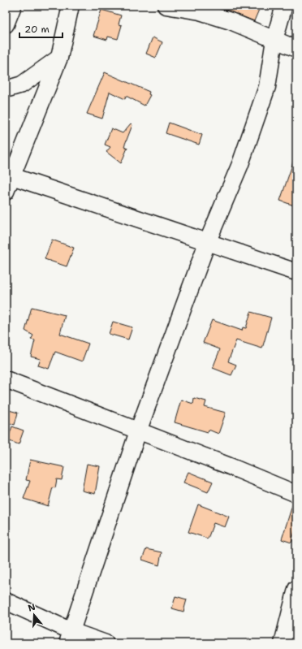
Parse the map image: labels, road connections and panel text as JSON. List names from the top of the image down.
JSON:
{
  "scale_bar": "20 m",
  "north": "top"
}
